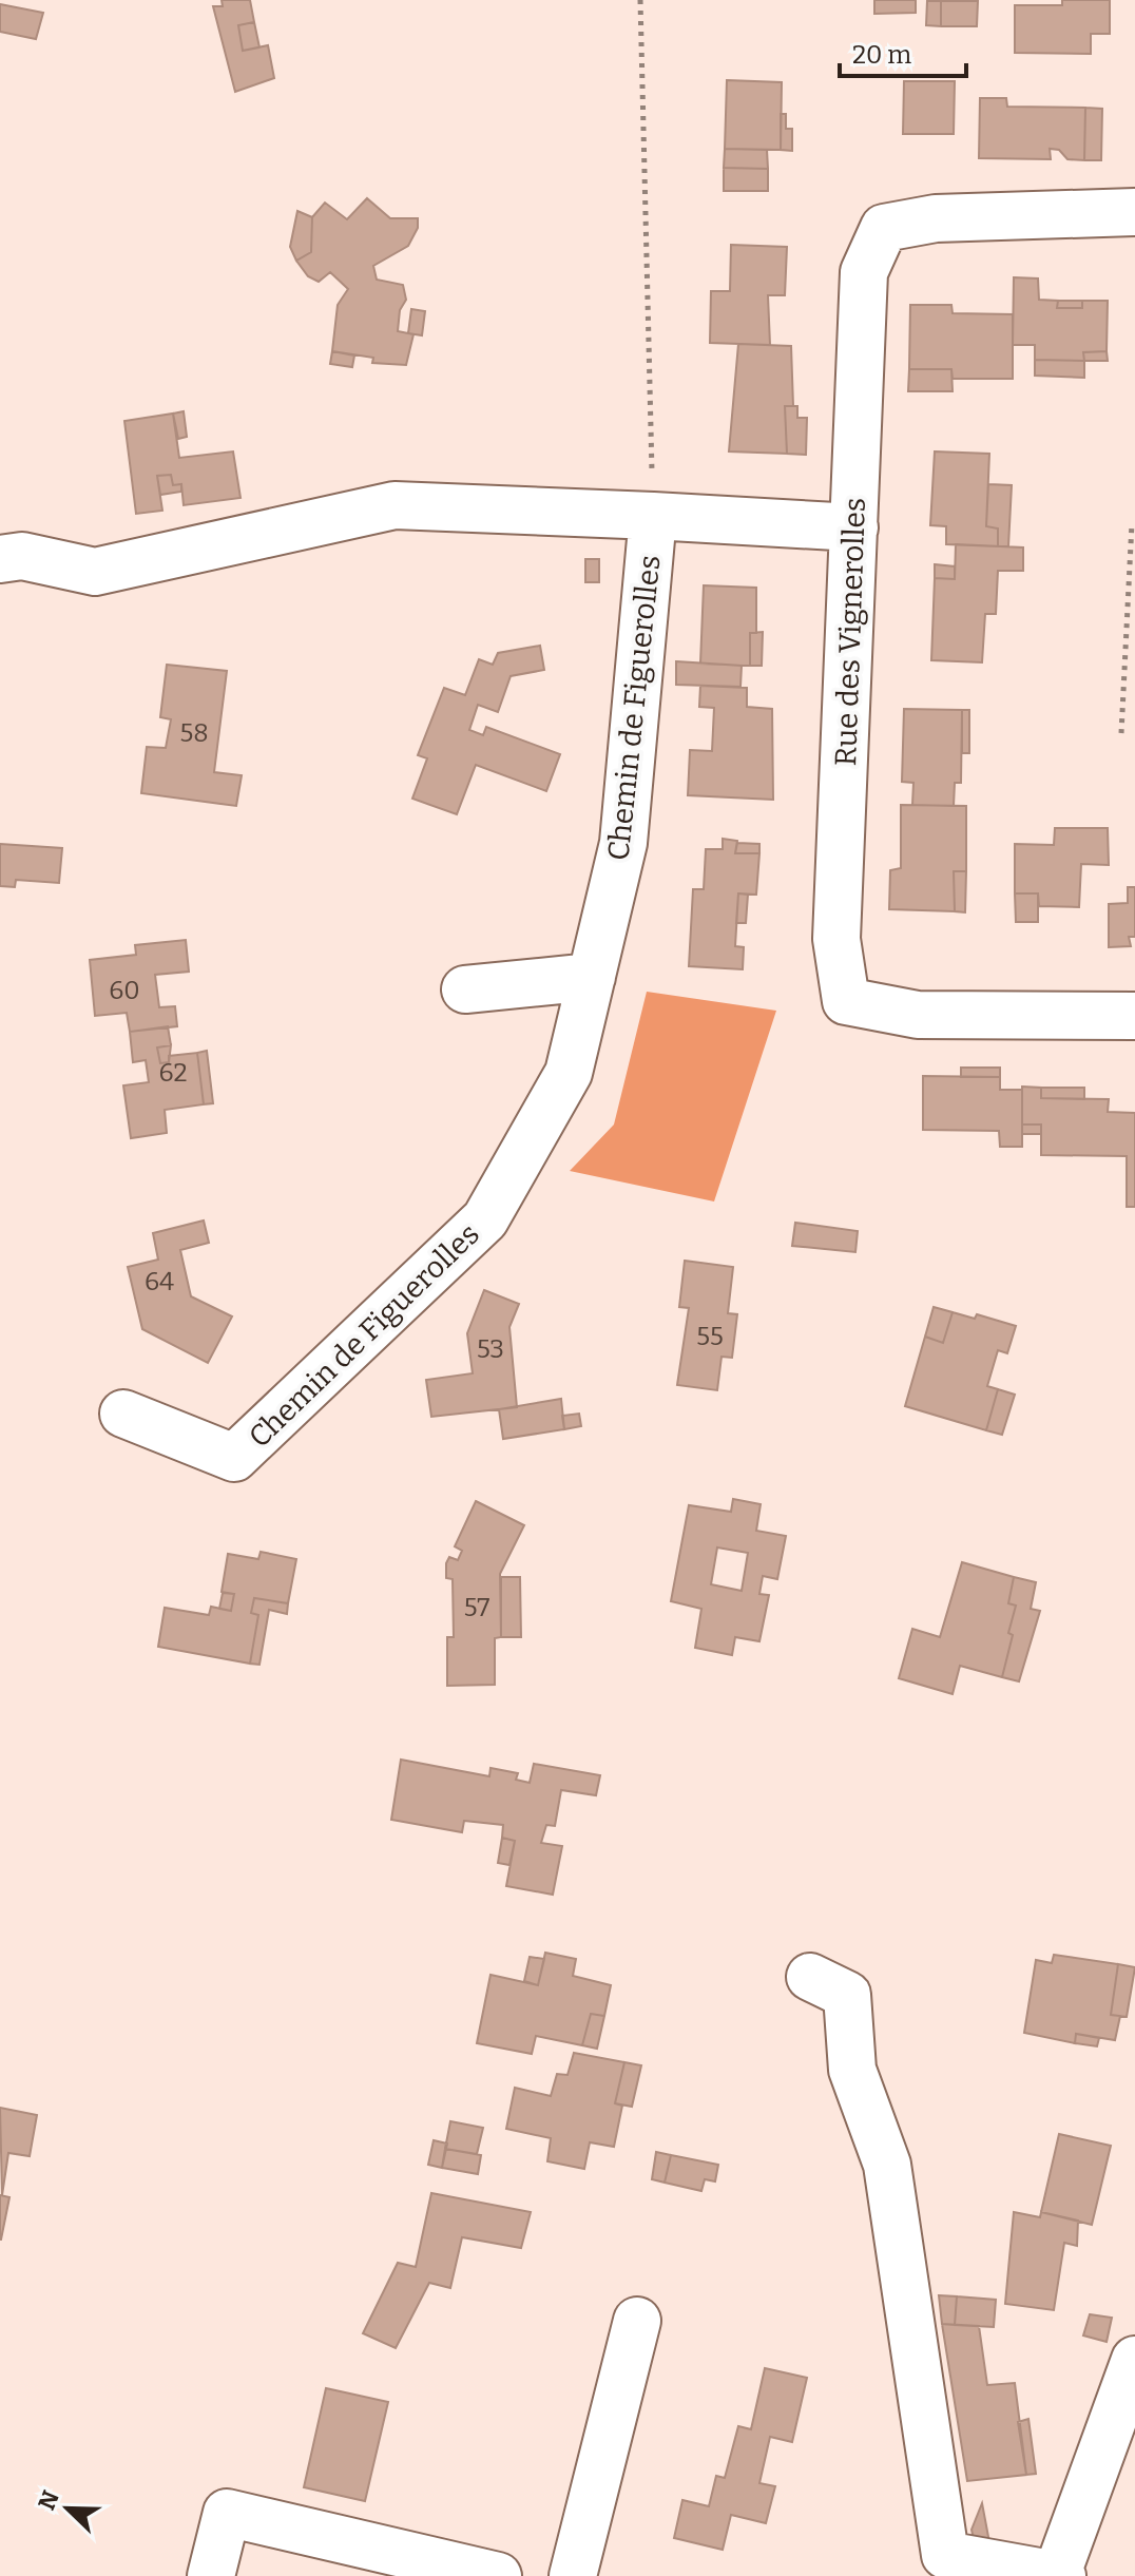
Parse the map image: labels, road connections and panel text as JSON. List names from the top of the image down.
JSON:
{
  "streets": {
    "street": ["Rue des Vignerolles", "Chemin de Figuerolles"]
  },
  "house_numbers": [
    "58",
    "60",
    "62",
    "64",
    "55",
    "53",
    "57"
  ],
  "scale_bar": "20 m",
  "north": "top left"
}
